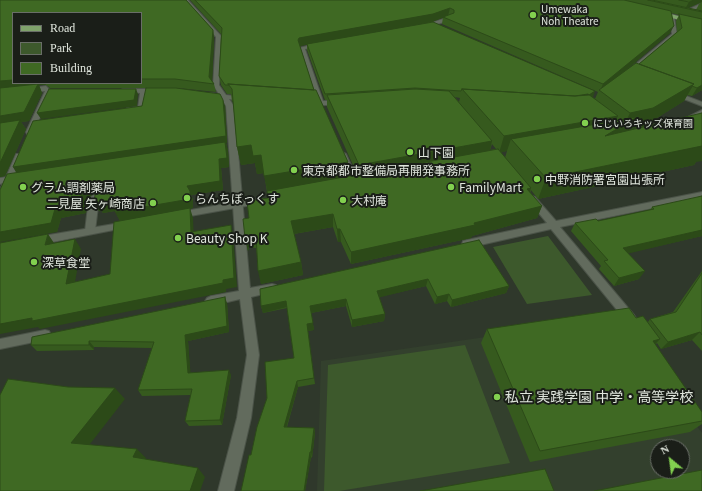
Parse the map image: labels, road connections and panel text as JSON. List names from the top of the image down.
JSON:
{
  "places": [
    "Umewaka Noh Theatre",
    "にじいろキッズ保育園",
    "山下園",
    "東京都都市整備局再開発事務所",
    "中野消防署宮園出張所",
    "グラム調剤薬局",
    "FamilyMart",
    "らんちぼっくす",
    "大村庵",
    "二見屋 矢ヶ崎商店",
    "Beauty Shop K",
    "深草食堂",
    "私立 実践学園 中学・高等学校"
  ],
  "legend": ["Road", "Park", "Building"],
  "north": "top left"
}
